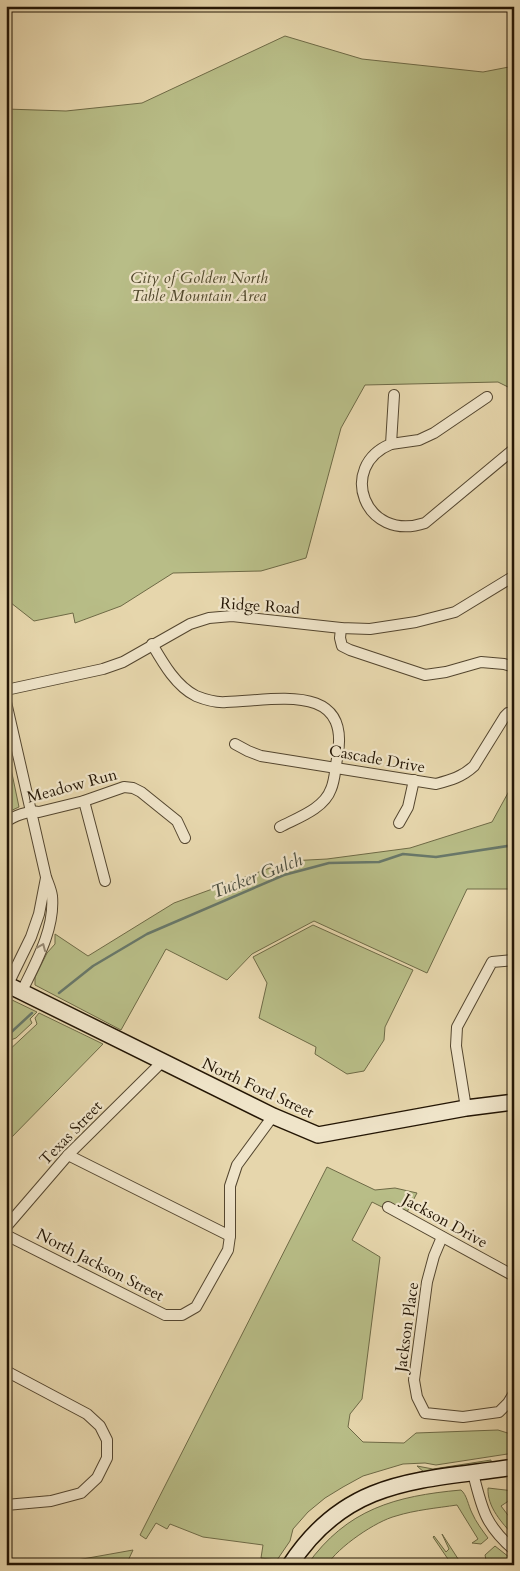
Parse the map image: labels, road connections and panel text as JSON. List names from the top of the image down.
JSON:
{
  "streets": {
    "street": [
      "Ridge Road",
      "Cascade Drive",
      "Meadow Run",
      "North Ford Street",
      "Texas Street",
      "Jackson Drive",
      "North Jackson Street",
      "Jackson Place"
    ]
  },
  "crossings": [
    ["North Ford Street", "Texas Street"],
    ["Jackson Drive", "Jackson Place"]
  ],
  "water": ["Tucker Gulch"],
  "parks": ["City of Golden North Table Mountain Area"]
}
